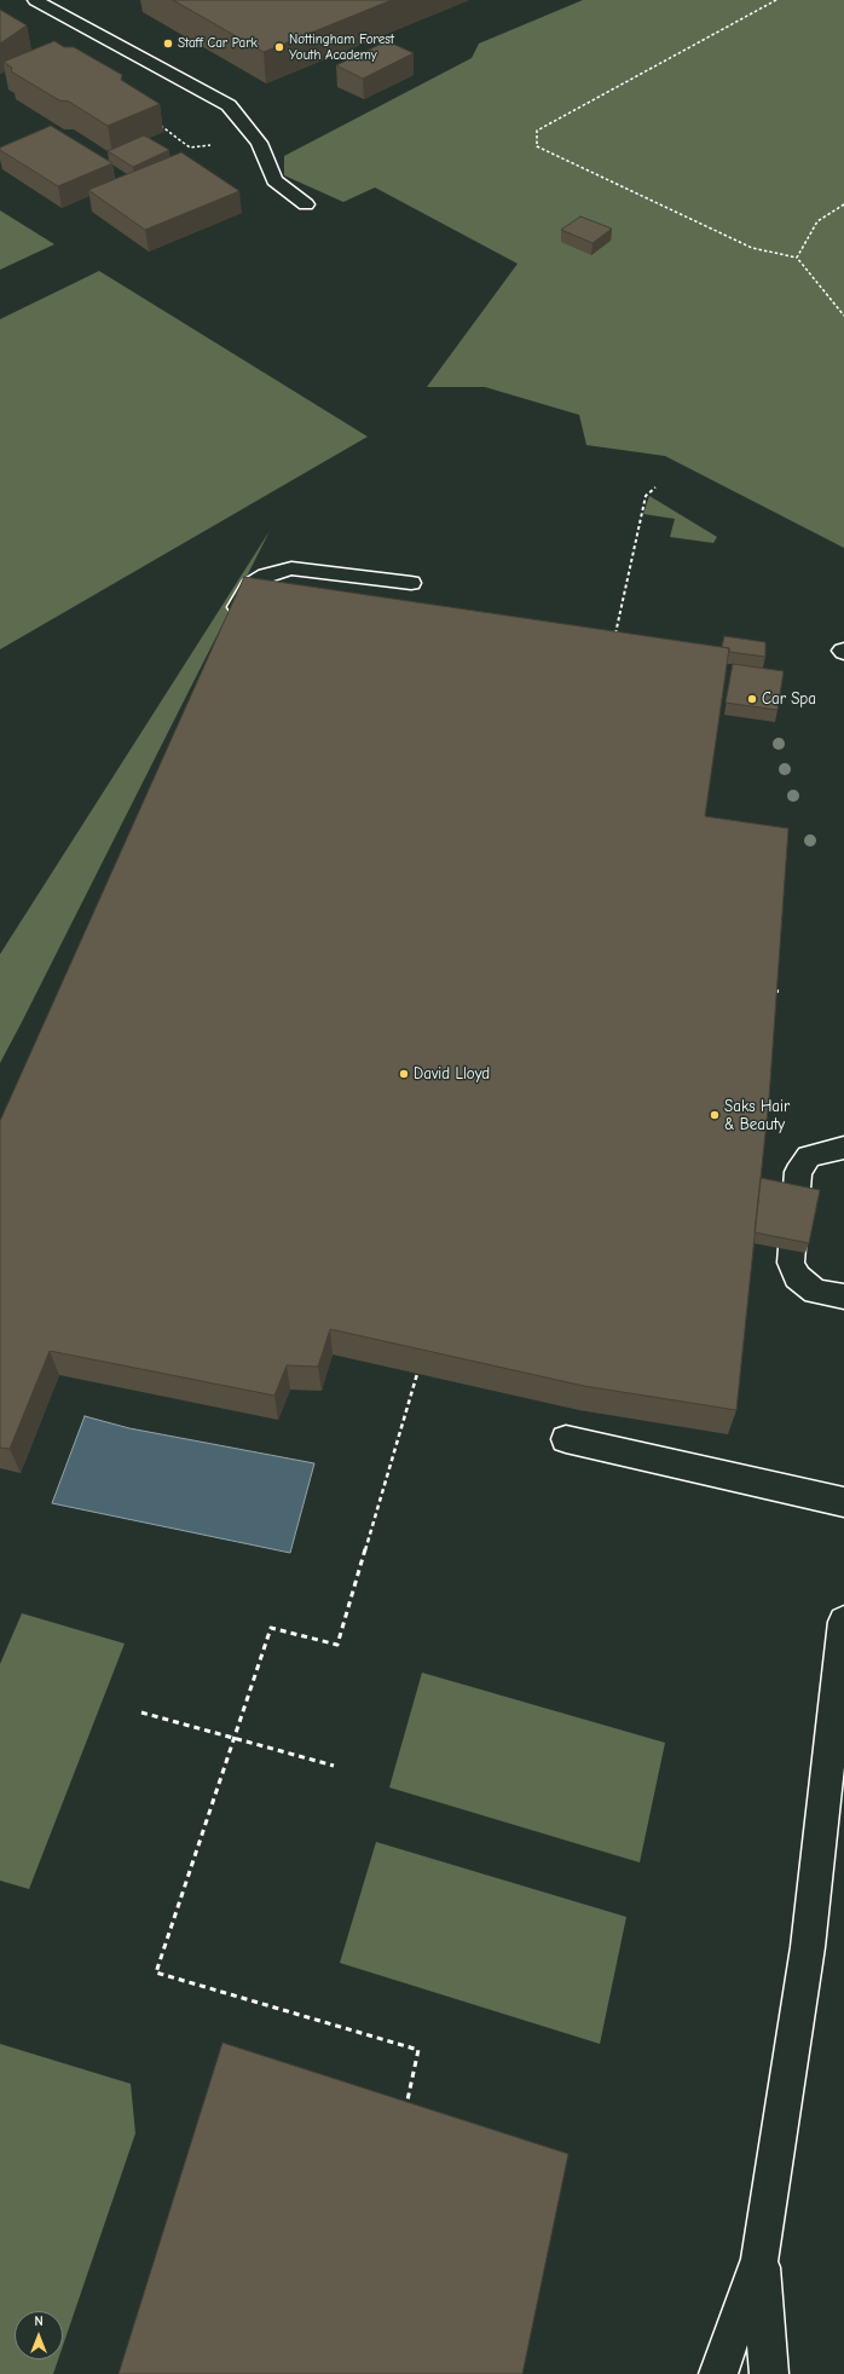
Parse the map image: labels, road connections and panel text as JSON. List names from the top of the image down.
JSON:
{
  "places": [
    "Staff Car Park",
    "Nottingham Forest Youth Academy",
    "Car Spa",
    "David Lloyd",
    "Saks Hair & Beauty"
  ],
  "north": "top"
}
